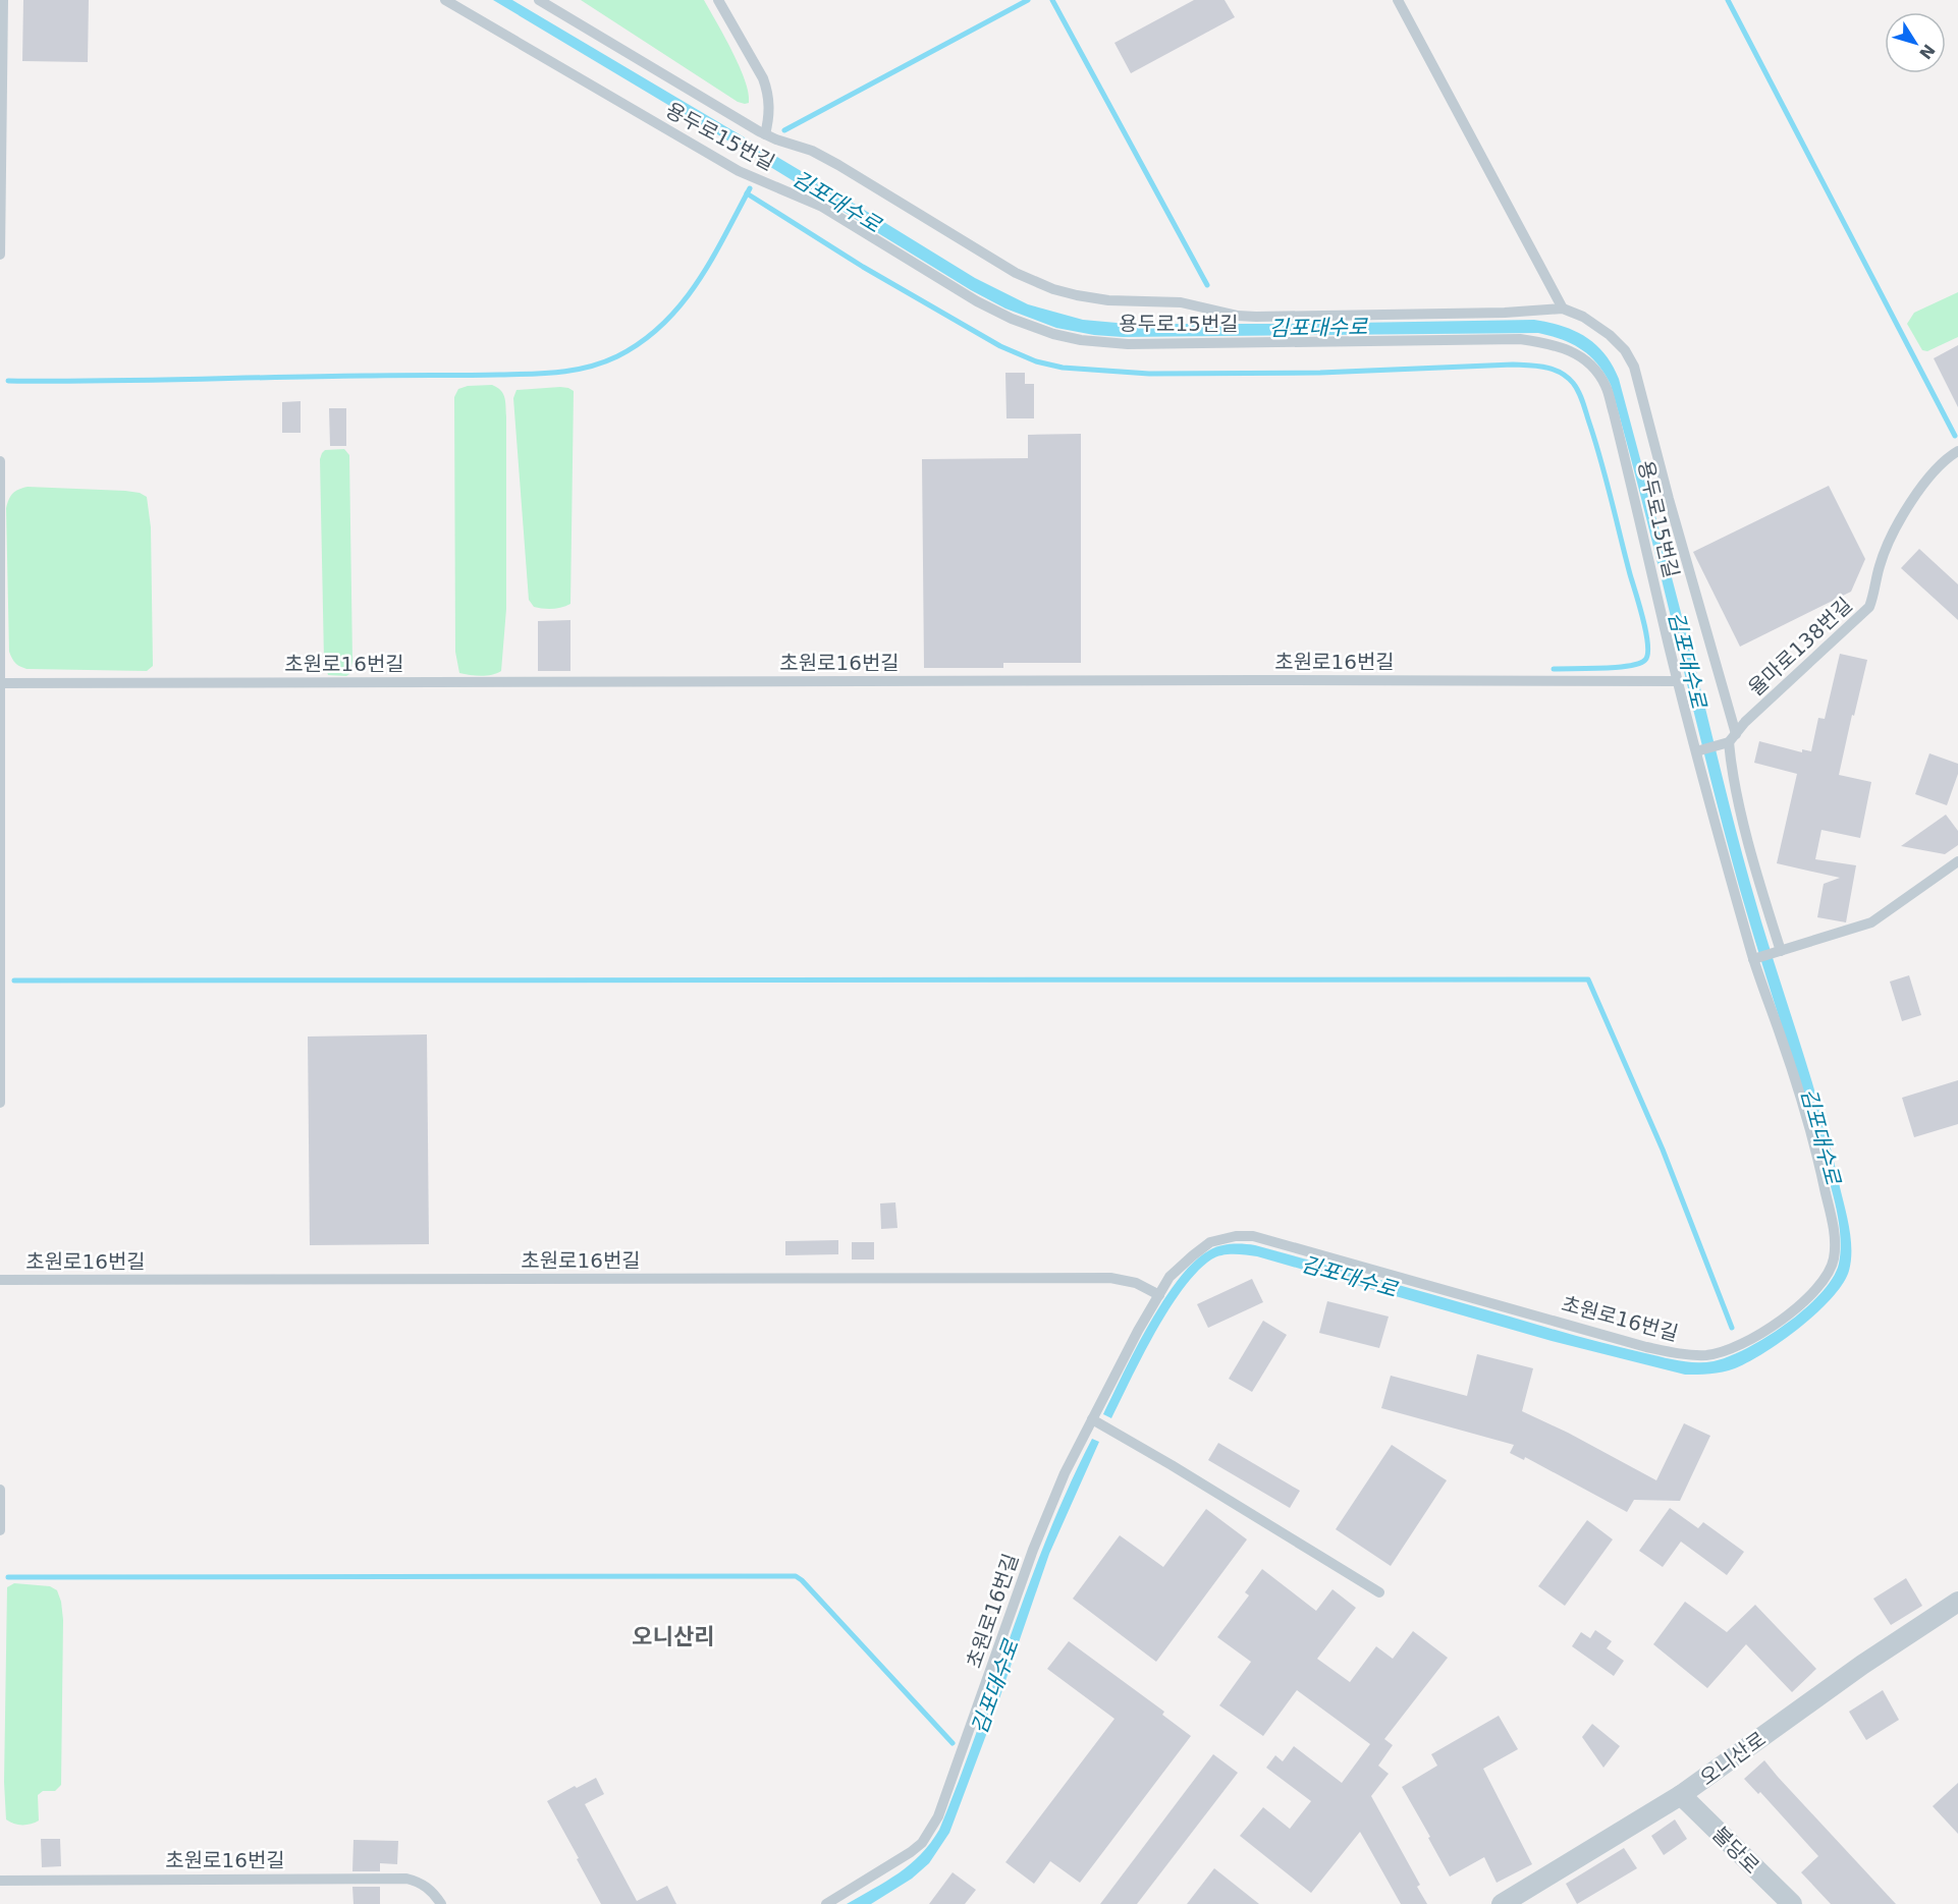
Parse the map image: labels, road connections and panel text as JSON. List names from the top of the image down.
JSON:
{
  "streets": {
    "street": ["오니산로", "불당로"],
    "lane": ["용두로15번길", "율마로138번길", "초원로16번길"]
  },
  "crossings": [
    ["용두로15번길", "초원로16번길"],
    ["오니산로", "불당로"]
  ],
  "districts": ["오니산리"],
  "water": ["김포대수로"],
  "north": "bottom right"
}
